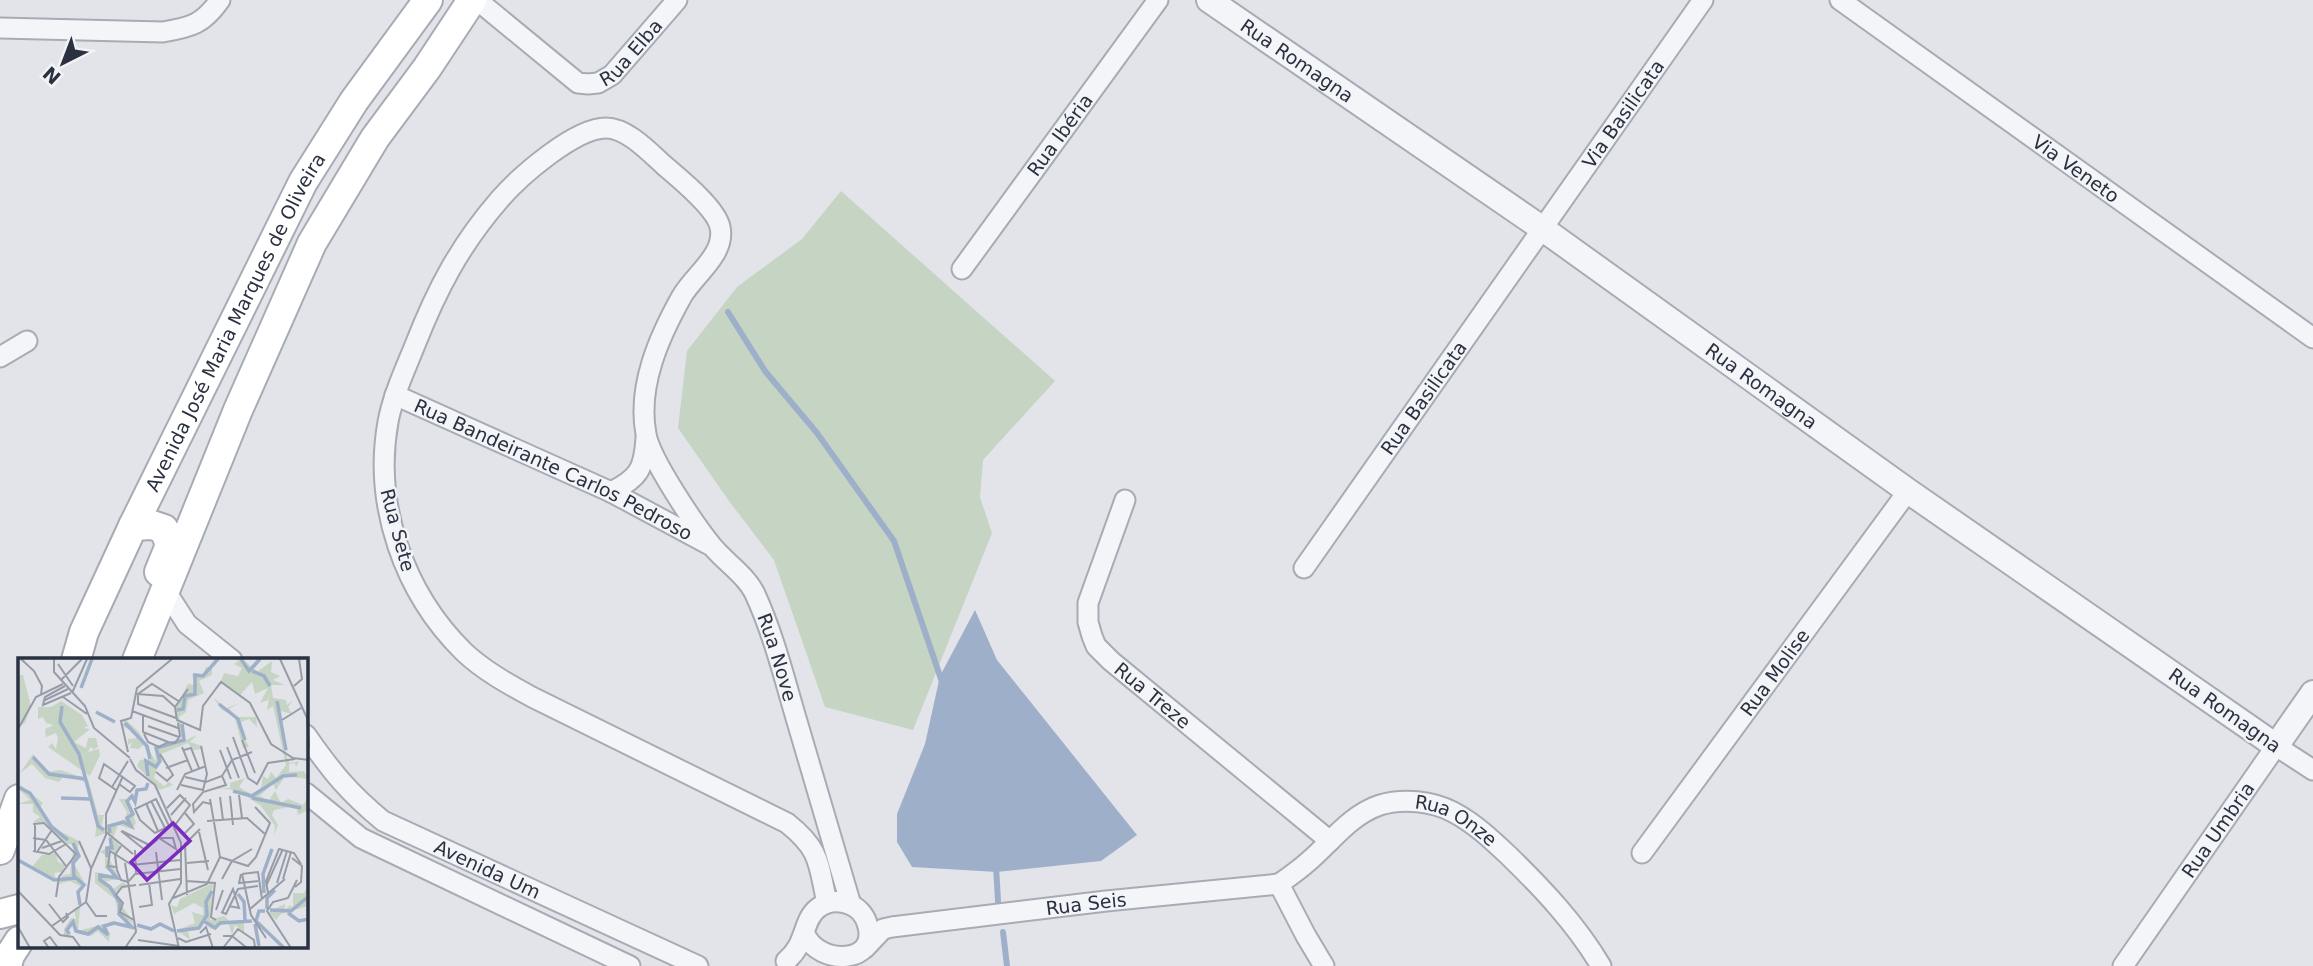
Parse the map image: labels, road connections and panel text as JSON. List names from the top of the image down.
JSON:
{
  "streets": {
    "main road": ["Avenida José Maria Marques de Oliveira"],
    "street": [
      "Rua Elba",
      "Rua Romagna",
      "Via Basilicata",
      "Rua Ibéria",
      "Via Veneto",
      "Rua Basilicata",
      "Rua Bandeirante Carlos Pedroso",
      "Rua Sete",
      "Rua Nove",
      "Rua Molise",
      "Rua Treze",
      "Rua Onze",
      "Rua Umbria",
      "Avenida Um",
      "Rua Seis"
    ]
  },
  "crossings": [
    ["Rua Romagna", "Via Basilicata"],
    ["Rua Romagna", "Rua Basilicata"],
    ["Rua Romagna", "Rua Molise"],
    ["Rua Romagna", "Rua Umbria"],
    ["Via Basilicata", "Rua Basilicata"],
    ["Rua Bandeirante Carlos Pedroso", "Rua Sete"],
    ["Rua Bandeirante Carlos Pedroso", "Rua Nove"],
    ["Rua Sete", "Rua Nove"],
    ["Rua Treze", "Rua Onze"],
    ["Rua Onze", "Rua Seis"]
  ],
  "north": "bottom left"
}
